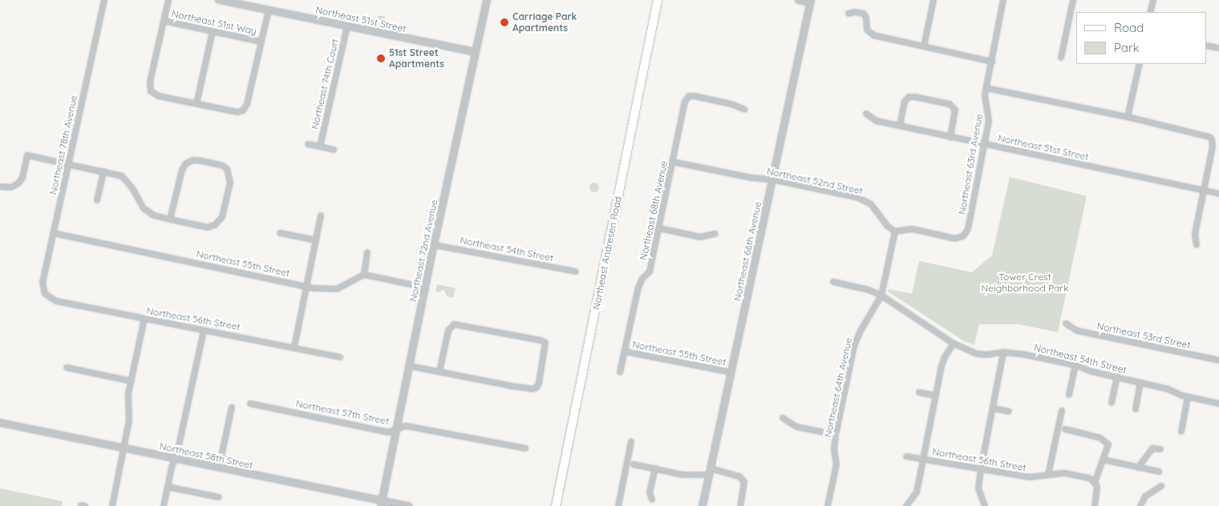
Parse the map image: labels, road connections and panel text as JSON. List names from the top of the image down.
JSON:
{
  "streets": {
    "main road": ["Northeast Andresen Road"],
    "street": [
      "Northeast 51st Street",
      "Northeast 51st Way",
      "Northeast 74th Court",
      "Northeast 78th Avenue",
      "Northeast 63rd Avenue",
      "Northeast 52nd Street",
      "Northeast 68th Avenue",
      "Northeast 54th Street",
      "Northeast 72nd Avenue",
      "Northeast 66th Avenue",
      "Northeast 55th Street",
      "Northeast 56th Street",
      "Northeast 53rd Street",
      "Northeast 64th Avenue",
      "Northeast 57th Street",
      "Northeast 58th Street"
    ]
  },
  "crossings": [
    ["Northeast 51st Street", "Northeast 74th Court"],
    ["Northeast 51st Street", "Northeast 63rd Avenue"],
    ["Northeast 51st Street", "Northeast 72nd Avenue"],
    ["Northeast 78th Avenue", "Northeast 55th Street"],
    ["Northeast 78th Avenue", "Northeast 56th Street"],
    ["Northeast 63rd Avenue", "Northeast 52nd Street"],
    ["Northeast 63rd Avenue", "Northeast 64th Avenue"],
    ["Northeast 52nd Street", "Northeast 68th Avenue"],
    ["Northeast 52nd Street", "Northeast 66th Avenue"],
    ["Northeast 52nd Street", "Northeast 64th Avenue"],
    ["Northeast 68th Avenue", "Northeast 55th Street"],
    ["Northeast 54th Street", "Northeast 72nd Avenue"],
    ["Northeast 54th Street", "Northeast 64th Avenue"],
    ["Northeast 72nd Avenue", "Northeast 57th Street"],
    ["Northeast 72nd Avenue", "Northeast 58th Street"],
    ["Northeast 66th Avenue", "Northeast 55th Street"]
  ],
  "parks": ["Tower Crest Neighborhood Park"],
  "places": ["Carriage Park Apartments", "51st Street Apartments"],
  "legend": ["Road", "Park"]
}
